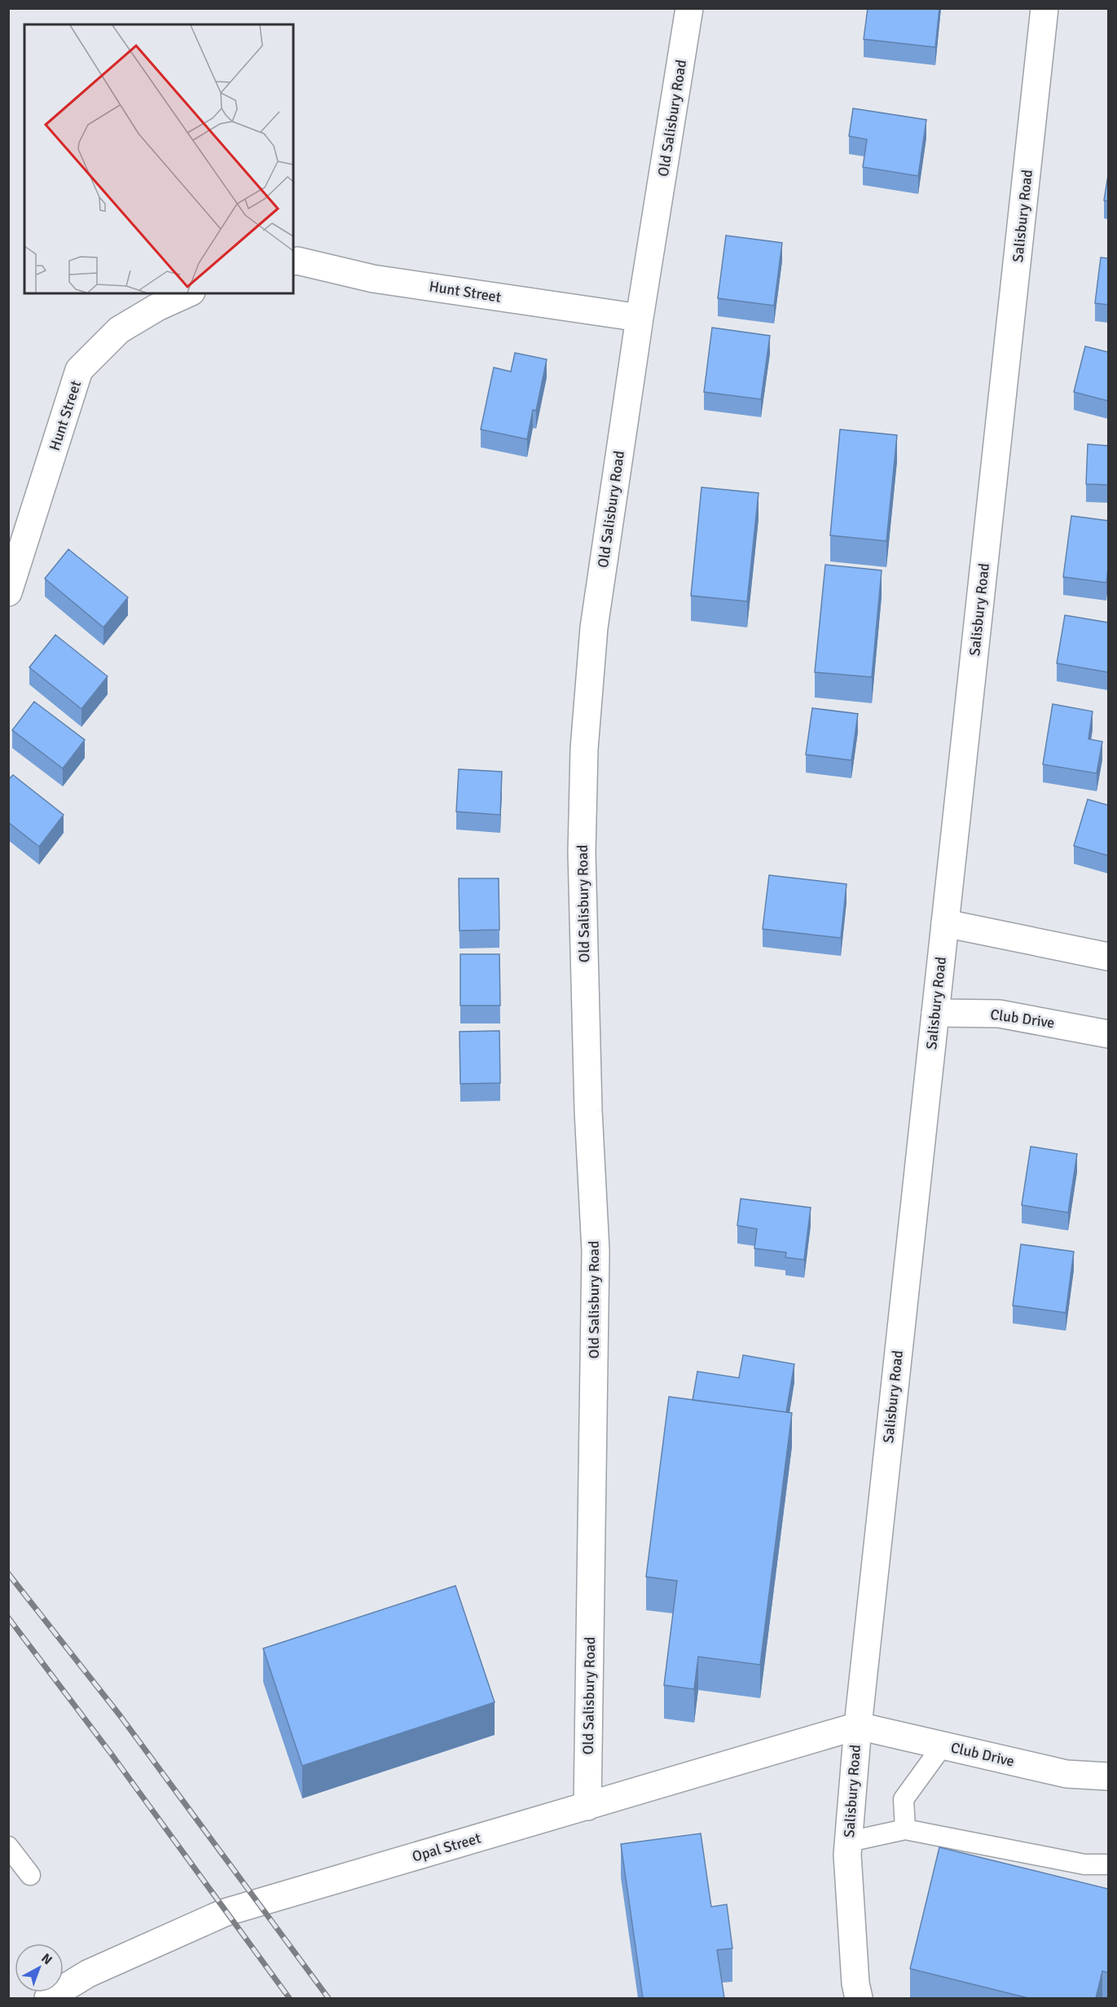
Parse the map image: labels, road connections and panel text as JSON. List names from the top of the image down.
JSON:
{
  "streets": {
    "street": [
      "Old Salisbury Road",
      "Salisbury Road",
      "Hunt Street",
      "Club Drive",
      "Opal Street"
    ]
  },
  "crossings": [
    ["Old Salisbury Road", "Hunt Street"],
    ["Old Salisbury Road", "Opal Street"],
    ["Salisbury Road", "Club Drive"],
    ["Salisbury Road", "Opal Street"],
    ["Club Drive", "Opal Street"]
  ],
  "north": "top right"
}
